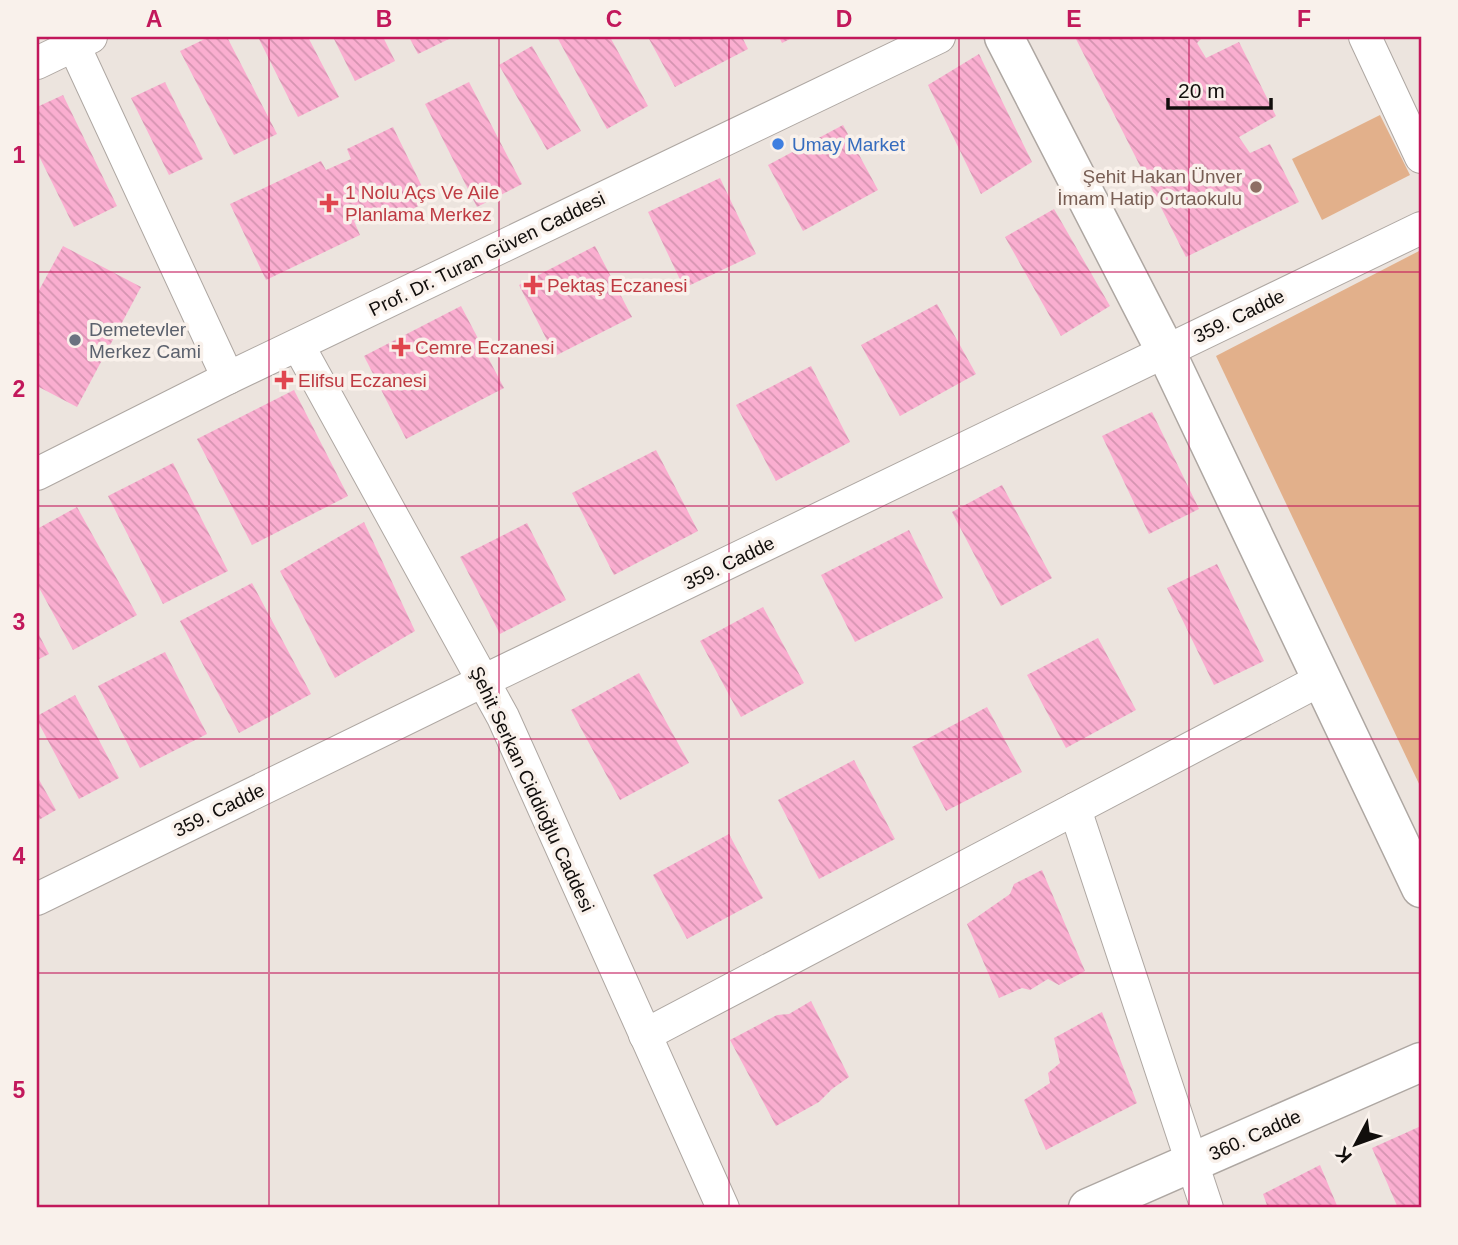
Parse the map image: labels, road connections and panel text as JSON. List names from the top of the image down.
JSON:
{
  "streets": {
    "street": [
      "Prof. Dr. Turan Güven Caddesi",
      "359. Cadde",
      "Şehit Serkan Ciddioğlu Caddesi",
      "360. Cadde"
    ]
  },
  "crossings": [
    ["Prof. Dr. Turan Güven Caddesi", "Şehit Serkan Ciddioğlu Caddesi"],
    ["359. Cadde", "Şehit Serkan Ciddioğlu Caddesi"]
  ],
  "places": {
    "other": ["Umay Market", "Şehit Hakan Ünver İmam Hatip Ortaokulu", "Demetevler Merkez Cami"],
    "health": [
      "1 Nolu Açs Ve Aile Planlama Merkez",
      "Pektaş Eczanesi",
      "Cemre Eczanesi",
      "Elifsu Eczanesi"
    ]
  },
  "scale_bar": "20 m",
  "north": "bottom left",
  "grid": {
    "columns": [
      "A",
      "B",
      "C",
      "D",
      "E",
      "F"
    ],
    "rows": [
      "1",
      "2",
      "3",
      "4",
      "5"
    ]
  }
}
